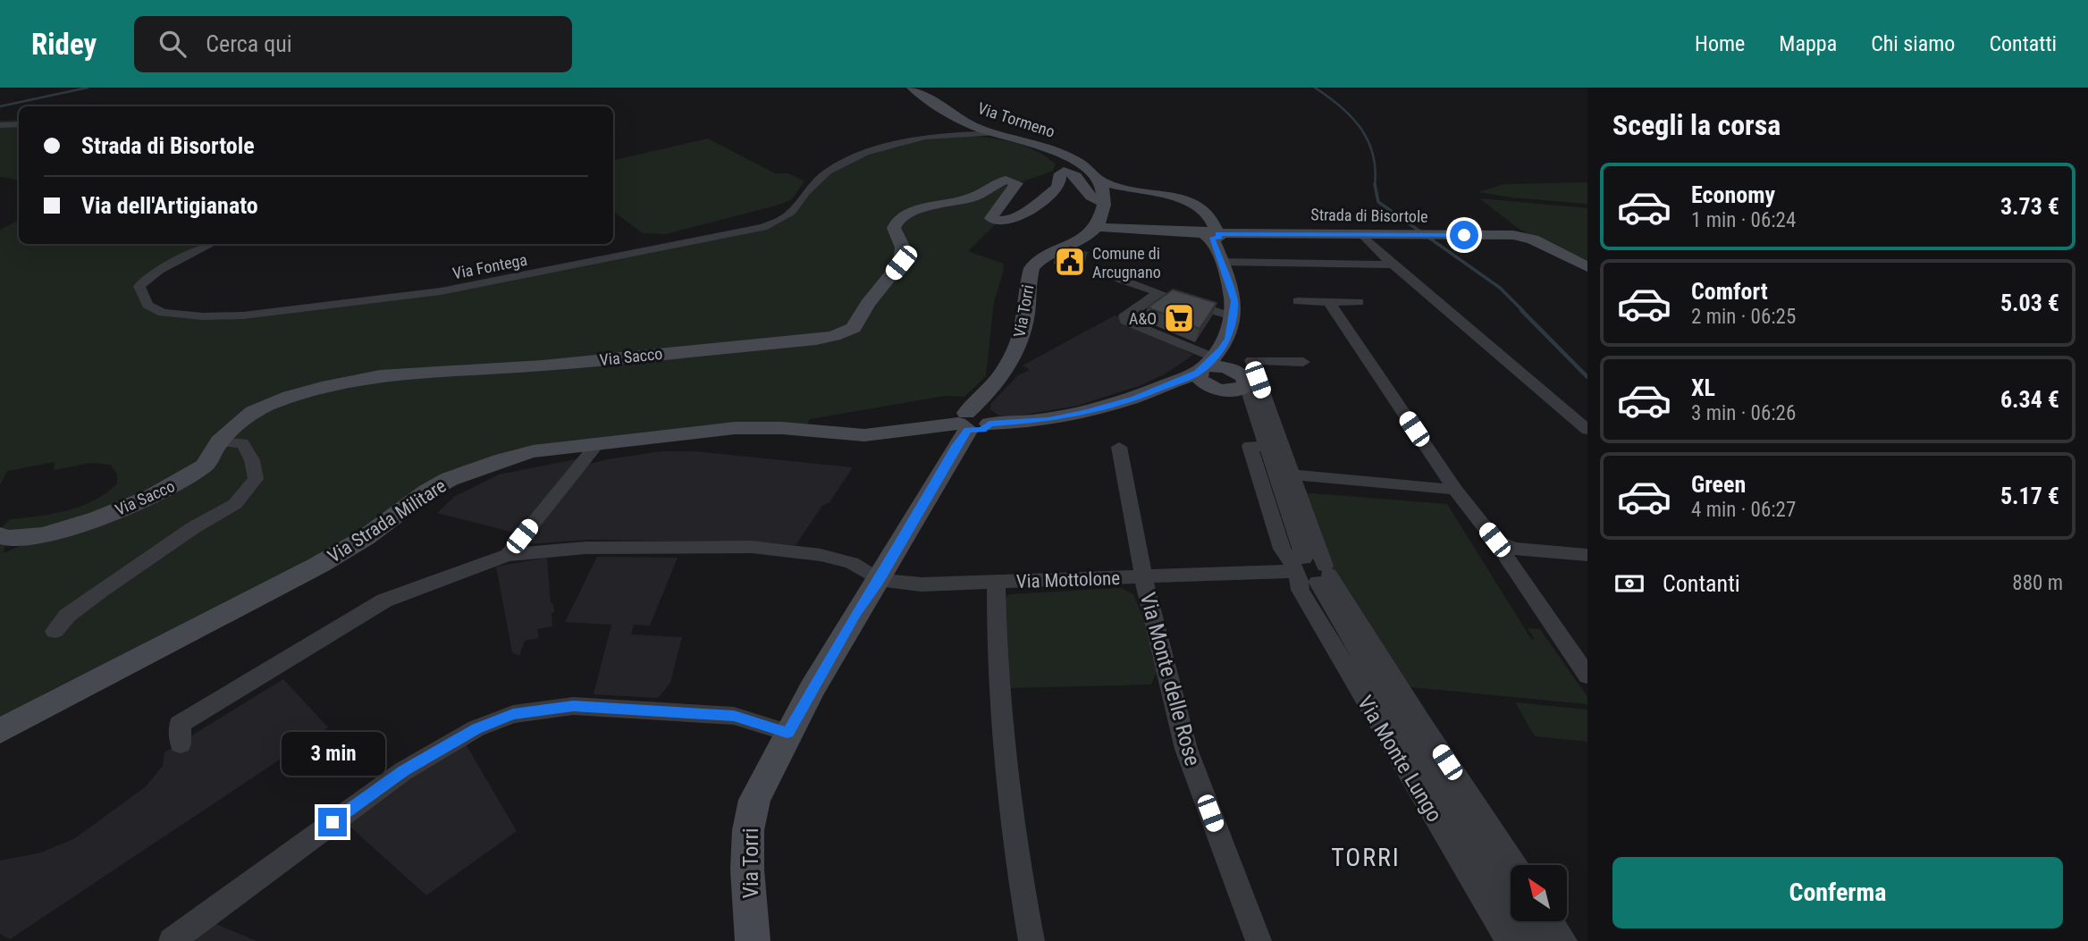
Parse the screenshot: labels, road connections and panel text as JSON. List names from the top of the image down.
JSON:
{
  "streets": {
    "street": [
      "Via Tormeno",
      "Strada di Bisortole",
      "Via Fontega",
      "Via Torri",
      "Via Sacco",
      "Via Strada Militare",
      "Via Mottolone",
      "Via Monte delle Rose",
      "Via Monte Lungo"
    ]
  },
  "crossings": [
    ["Via Tormeno", "Via Fontega"],
    ["Via Tormeno", "Via Sacco"],
    ["Strada di Bisortole", "Via Torri"],
    ["Via Torri", "Via Strada Militare"],
    ["Via Torri", "Via Mottolone"],
    ["Via Mottolone", "Via Monte delle Rose"],
    ["Via Mottolone", "Via Monte Lungo"]
  ],
  "districts": ["TORRI"],
  "places": {
    "public building": ["Comune di Arcugnano"],
    "supermarket": ["A&O"]
  },
  "north": "top left",
  "page": {
    "header": "Ridey",
    "search": "Cerca qui",
    "nav": [
      "Home",
      "Mappa",
      "Chi siamo",
      "Contatti"
    ],
    "heading": "Scegli la corsa",
    "banner": ["Strada di Bisortole", "Via dell'Artigianato"],
    "list": [
      {
        "name": "Economy",
        "note": "1 min · 06:24",
        "value": "3.73 €"
      },
      {
        "name": "Comfort",
        "note": "2 min · 06:25",
        "value": "5.03 €"
      },
      {
        "name": "XL",
        "note": "3 min · 06:26",
        "value": "6.34 €"
      },
      {
        "name": "Green",
        "note": "4 min · 06:27",
        "value": "5.17 €"
      }
    ],
    "pay": ["Contanti", "880 m"],
    "bubble": "3 min",
    "buttons": "Conferma"
  }
}
